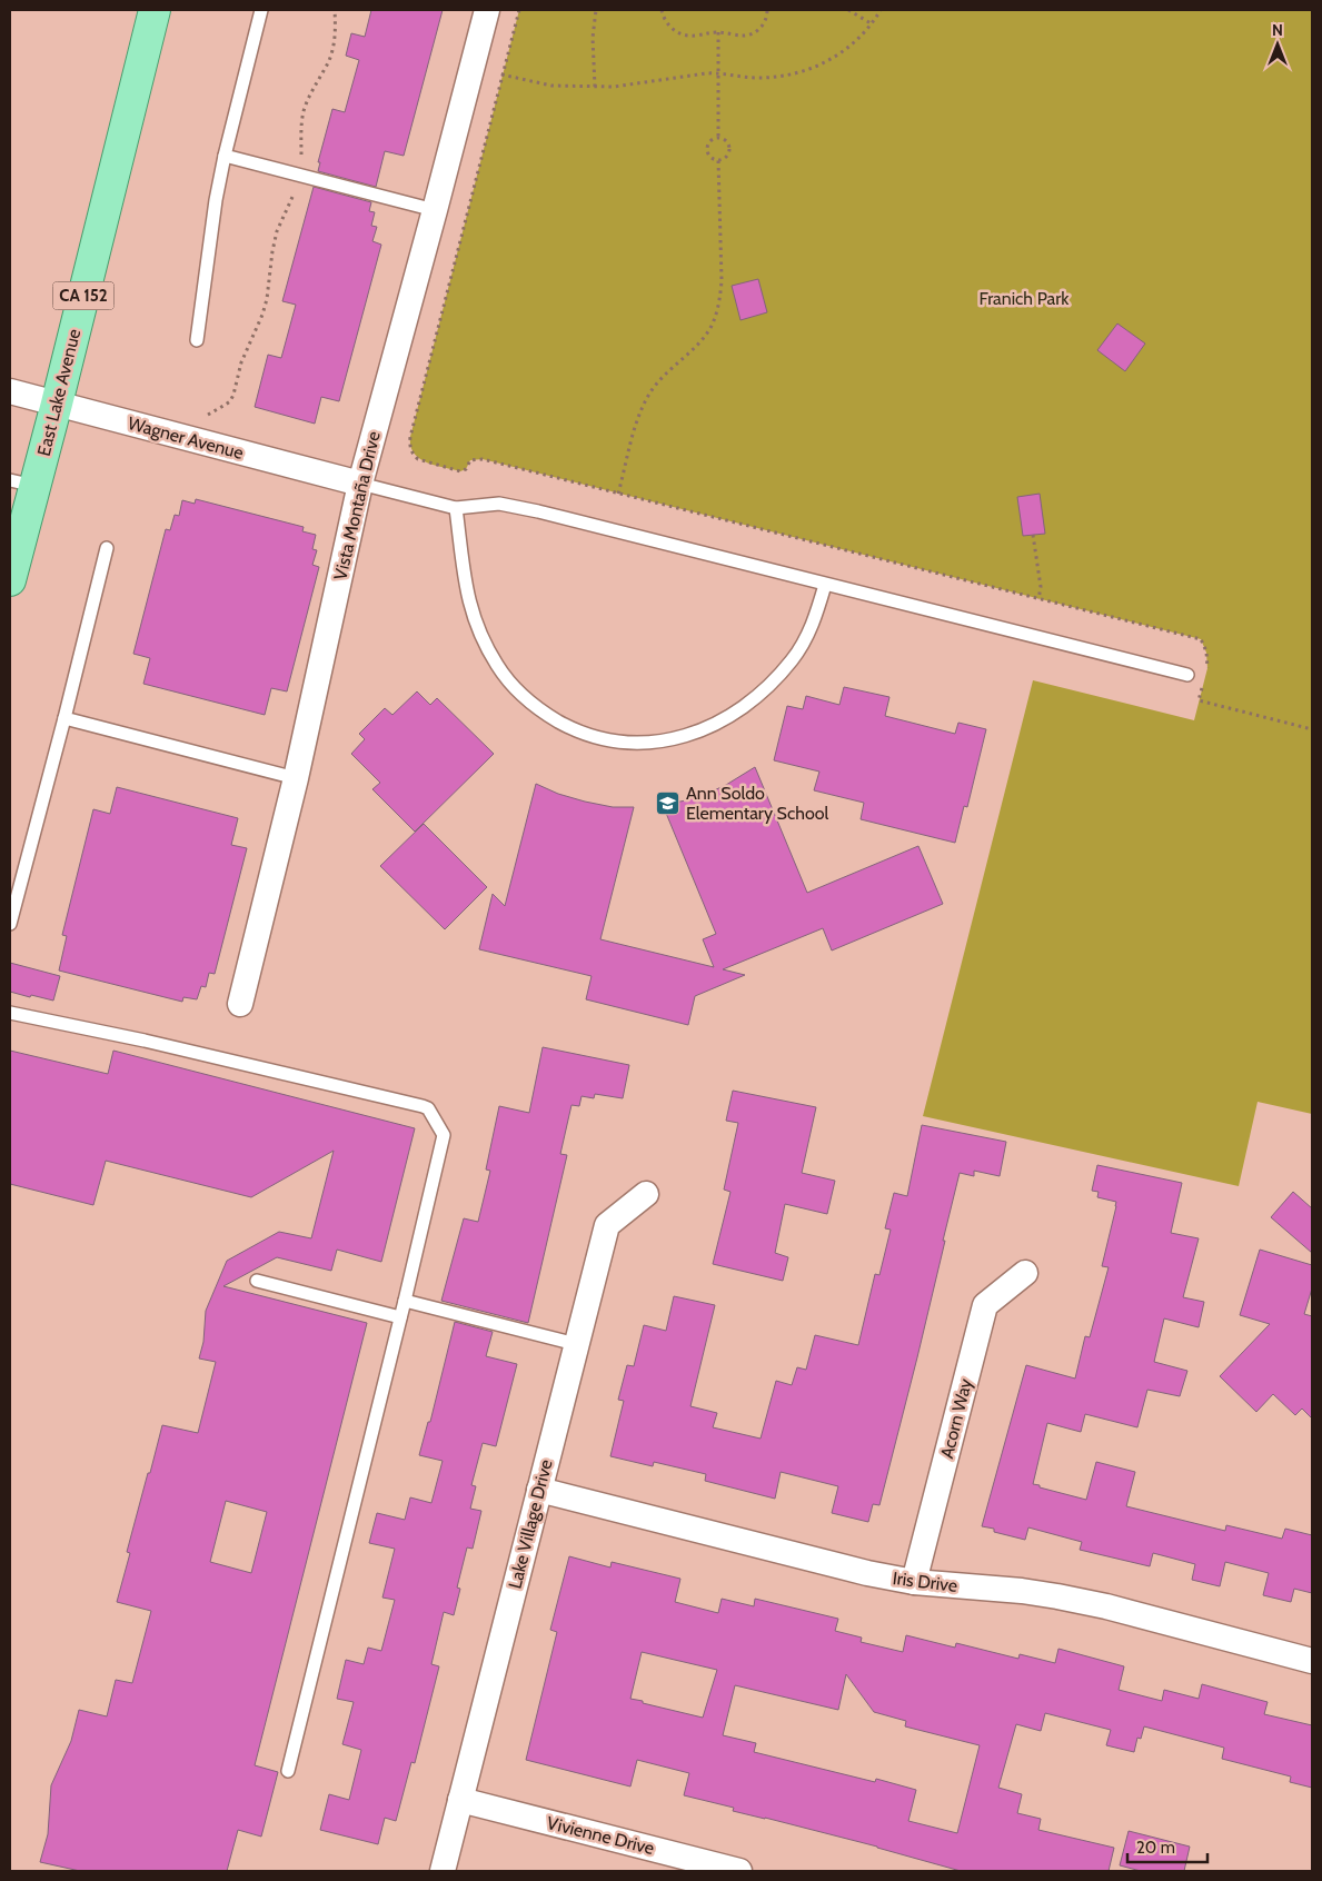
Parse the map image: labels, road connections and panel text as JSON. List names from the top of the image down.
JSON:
{
  "streets": {
    "main road": ["CA 152", "East Lake Avenue"],
    "street": [
      "Wagner Avenue",
      "Vista Montaña Drive",
      "Acorn Way",
      "Lake Village Drive",
      "Iris Drive",
      "Vivienne Drive"
    ]
  },
  "crossings": [
    ["East Lake Avenue", "Wagner Avenue"],
    ["Wagner Avenue", "Vista Montaña Drive"],
    ["Acorn Way", "Iris Drive"],
    ["Lake Village Drive", "Iris Drive"],
    ["Lake Village Drive", "Vivienne Drive"]
  ],
  "parks": ["Franich Park"],
  "places": {
    "school or university": ["Ann Soldo Elementary School"]
  },
  "scale_bar": "20 m",
  "north": "top"
}
